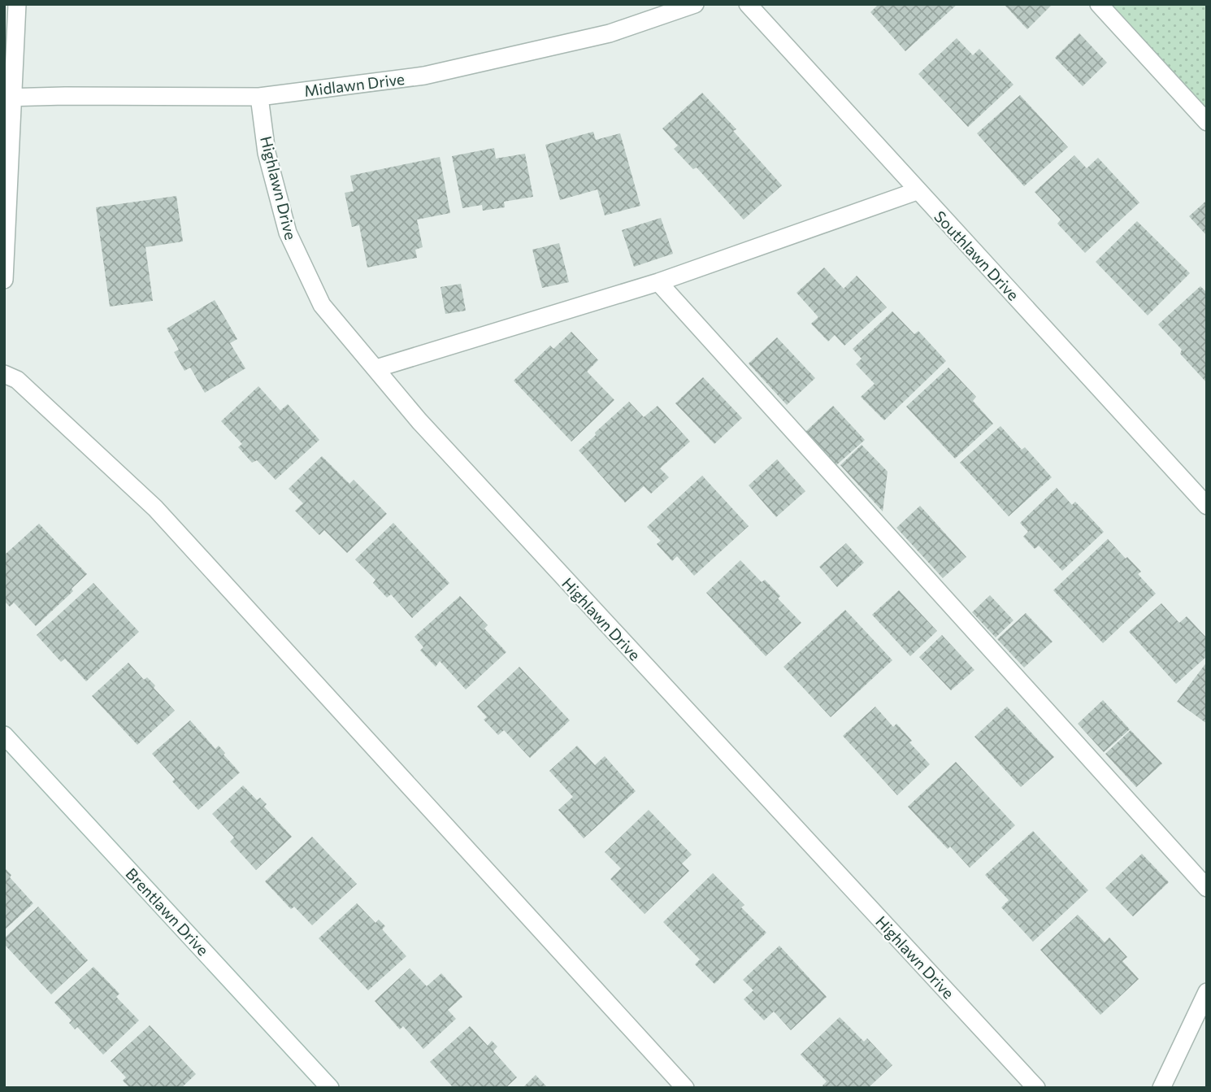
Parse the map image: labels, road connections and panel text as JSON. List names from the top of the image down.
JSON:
{
  "streets": {
    "street": [
      "Midlawn Drive",
      "Highlawn Drive",
      "Southlawn Drive",
      "Brentlawn Drive"
    ]
  },
  "crossings": [
    ["Midlawn Drive", "Highlawn Drive"]
  ]
}
